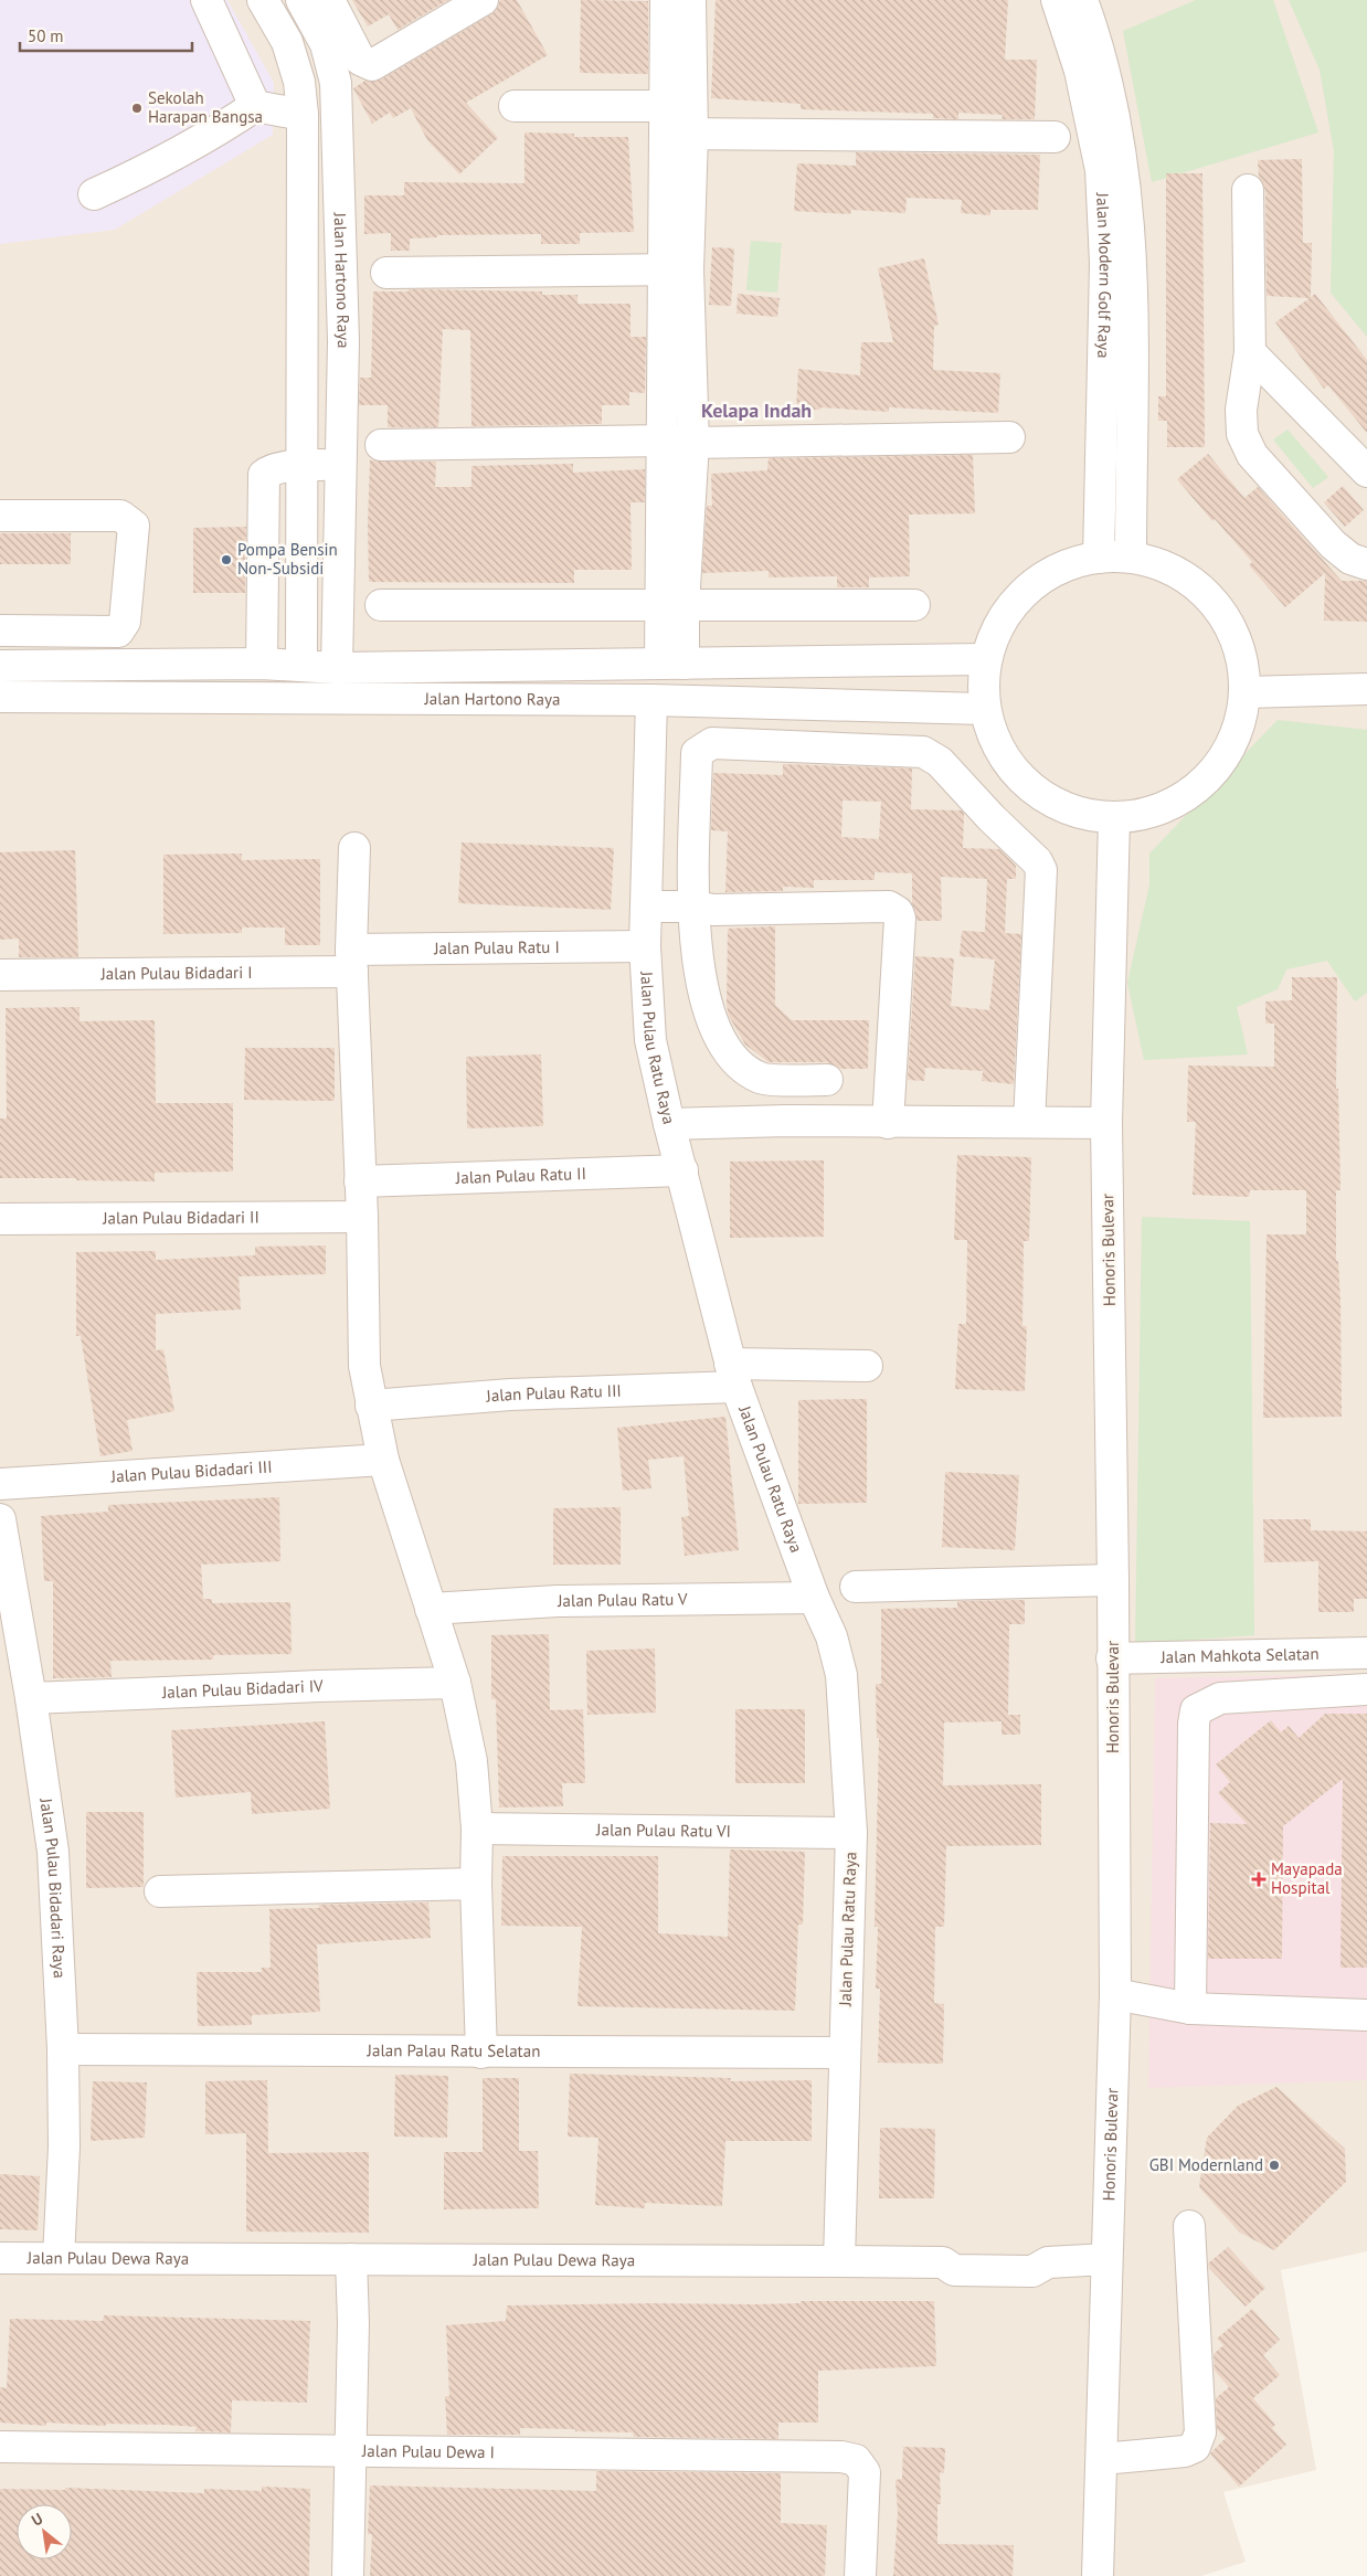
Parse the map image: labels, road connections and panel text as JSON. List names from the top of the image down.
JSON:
{
  "streets": {
    "street": [
      "Jalan Modern Golf Raya",
      "Jalan Hartono Raya",
      "Jalan Pulau Ratu I",
      "Jalan Pulau Bidadari I",
      "Jalan Pulau Ratu Raya",
      "Jalan Pulau Ratu II",
      "Jalan Pulau Bidadari II",
      "Honoris Bulevar",
      "Jalan Pulau Ratu III",
      "Jalan Pulau Bidadari III",
      "Jalan Pulau Ratu V",
      "Jalan Mahkota Selatan",
      "Jalan Pulau Bidadari IV",
      "Jalan Pulau Ratu VI",
      "Jalan Pulau Bidadari Raya",
      "Jalan Palau Ratu Selatan",
      "Jalan Pulau Dewa Raya",
      "Jalan Pulau Dewa I"
    ]
  },
  "crossings": [
    ["Jalan Hartono Raya", "Jalan Pulau Ratu Raya"],
    ["Jalan Pulau Ratu I", "Jalan Pulau Bidadari I"],
    ["Jalan Pulau Ratu I", "Jalan Pulau Ratu Raya"],
    ["Jalan Pulau Ratu Raya", "Jalan Pulau Ratu II"],
    ["Jalan Pulau Ratu Raya", "Jalan Pulau Ratu III"],
    ["Jalan Pulau Ratu Raya", "Jalan Pulau Ratu V"],
    ["Jalan Pulau Ratu Raya", "Jalan Pulau Ratu VI"],
    ["Jalan Pulau Ratu Raya", "Jalan Palau Ratu Selatan"],
    ["Jalan Pulau Ratu Raya", "Jalan Pulau Dewa Raya"],
    ["Honoris Bulevar", "Jalan Mahkota Selatan"],
    ["Honoris Bulevar", "Jalan Pulau Dewa Raya"],
    ["Jalan Pulau Bidadari IV", "Jalan Pulau Bidadari Raya"],
    ["Jalan Pulau Bidadari Raya", "Jalan Palau Ratu Selatan"],
    ["Jalan Pulau Bidadari Raya", "Jalan Pulau Dewa Raya"]
  ],
  "districts": ["Kelapa Indah"],
  "places": {
    "other": ["Sekolah Harapan Bangsa", "Pompa Bensin Non-Subsidi", "GBI Modernland"],
    "health": ["Mayapada Hospital"]
  },
  "scale_bar": "50 m",
  "north": "top left"
}
